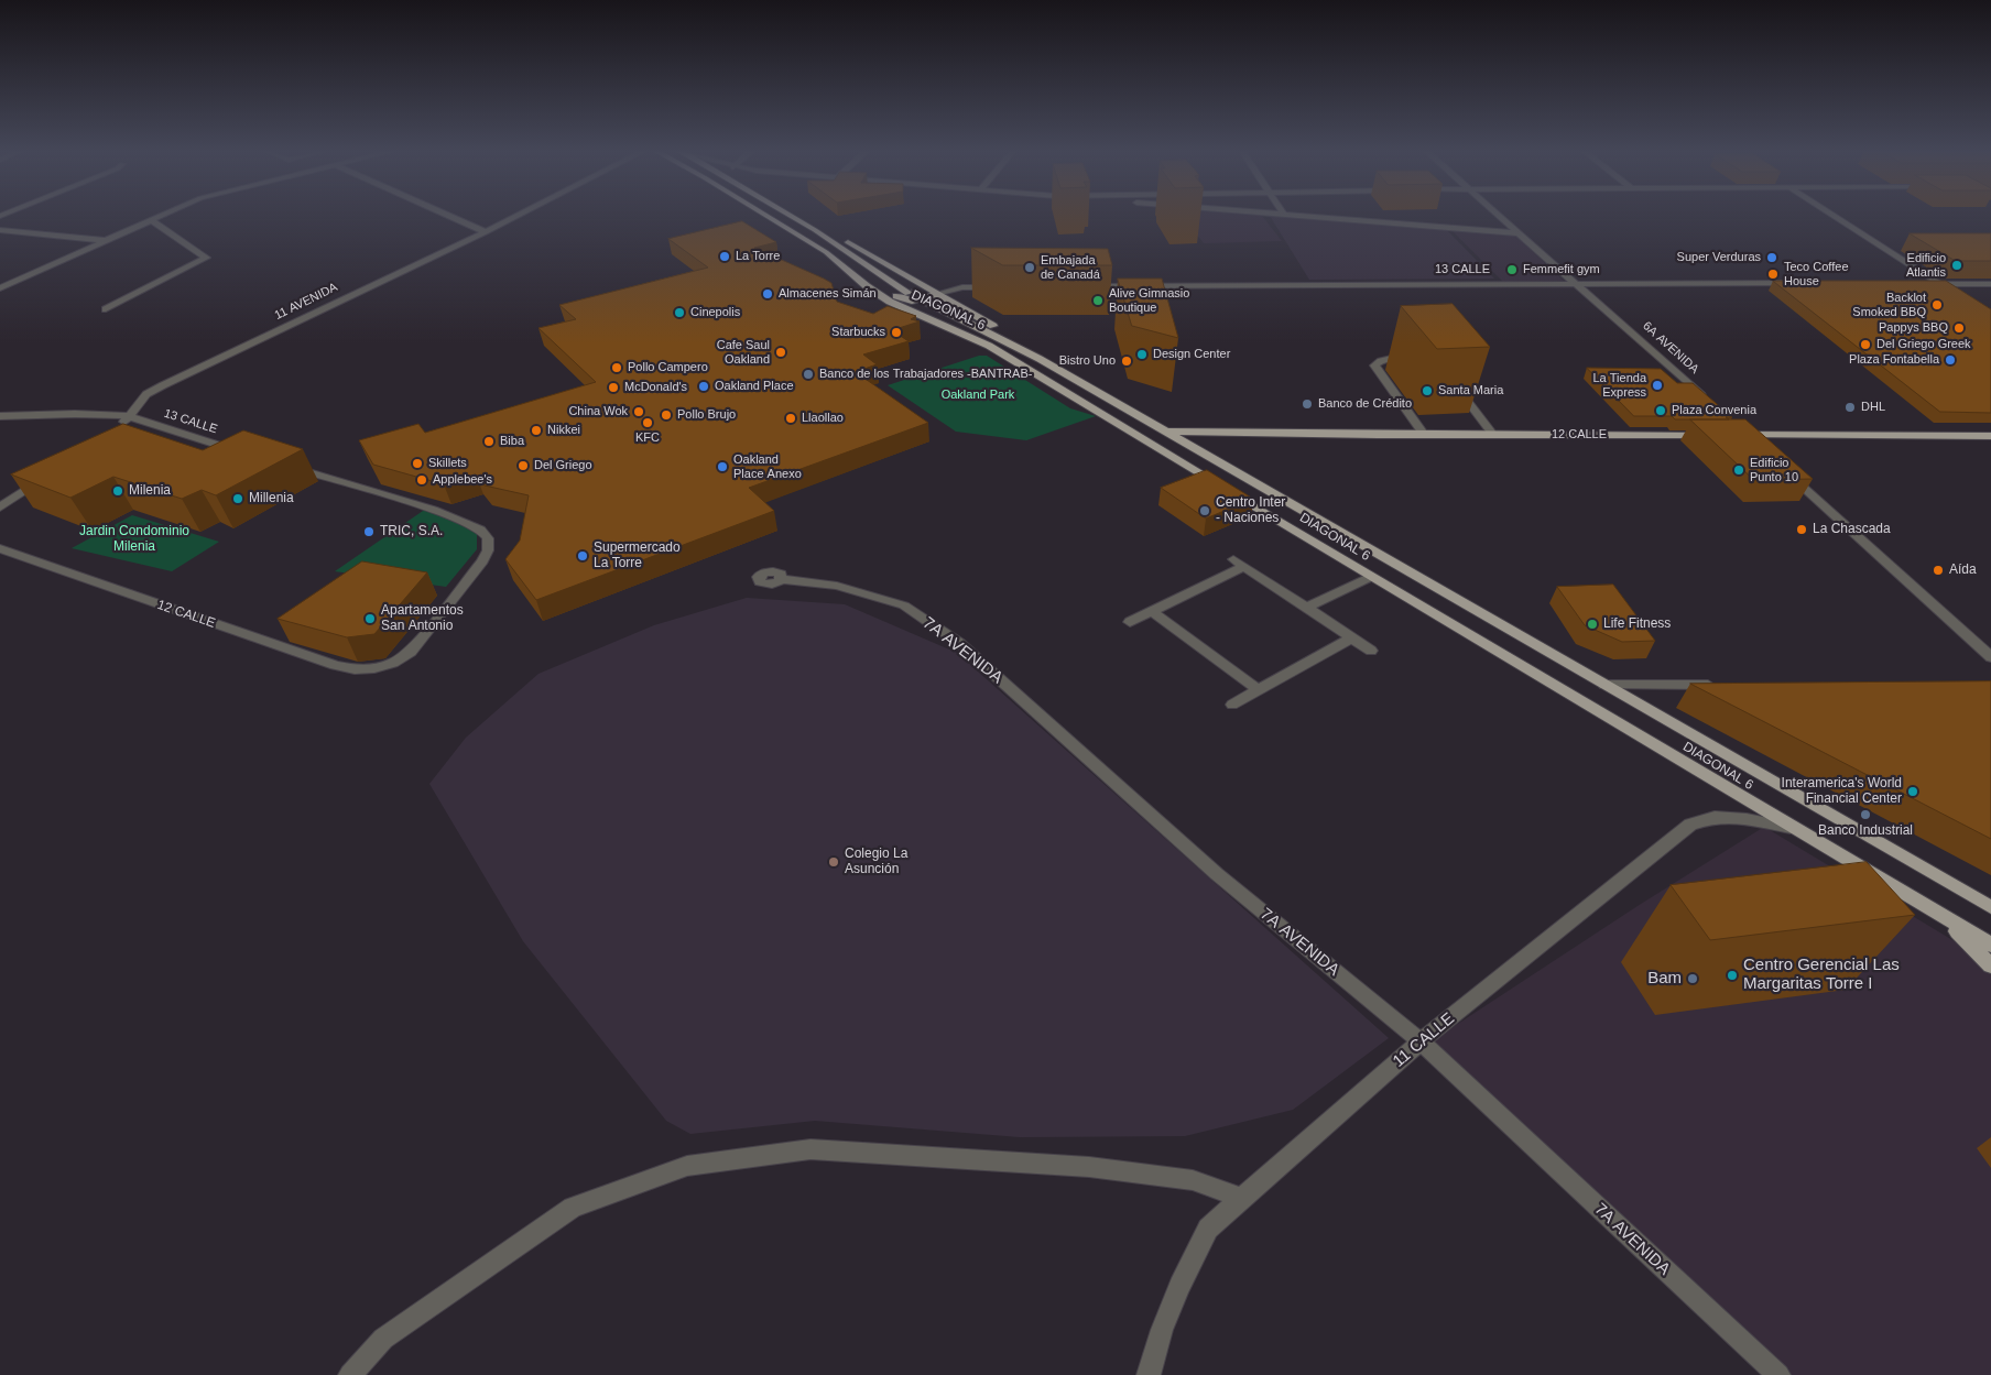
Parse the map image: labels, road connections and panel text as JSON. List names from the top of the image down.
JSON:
{
  "streets": {
    "main road": ["DIAGONAL 6", "12 CALLE"],
    "street": [
      "13 CALLE",
      "11 AVENIDA",
      "6A AVENIDA",
      "7A AVENIDA",
      "11 CALLE"
    ]
  },
  "crossings": [
    ["13 CALLE", "11 AVENIDA"],
    ["13 CALLE", "6A AVENIDA"],
    ["DIAGONAL 6", "12 CALLE"],
    ["DIAGONAL 6", "11 CALLE"],
    ["7A AVENIDA", "11 CALLE"]
  ],
  "parks": ["Oakland Park", "Jardin Condominio Milenia"],
  "places": [
    "La Torre",
    "Super Verduras",
    "Edificio Atlantis",
    "Embajada de Canadá",
    "Femmefit gym",
    "Teco Coffee House",
    "Almacenes Simán",
    "Alive Gimnasio Boutique",
    "Backlot Smoked BBQ",
    "Cinepolis",
    "Pappys BBQ",
    "Starbucks",
    "Del Griego Greek",
    "Cafe Saul Oakland",
    "Design Center",
    "Plaza Fontabella",
    "Bistro Uno",
    "Pollo Campero",
    "Banco de los Trabajadores -BANTRAB-",
    "La Tienda Express",
    "Oakland Place",
    "McDonald's",
    "Santa Maria",
    "Banco de Crédito",
    "DHL",
    "Plaza Convenia",
    "China Wok",
    "Pollo Brujo",
    "Llaollao",
    "KFC",
    "Nikkei",
    "Biba",
    "Skillets",
    "Del Griego",
    "Oakland Place Anexo",
    "Edificio Punto 10",
    "Applebee's",
    "Milenia",
    "Millenia",
    "Centro Inter - Naciones",
    "La Chascada",
    "TRIC, S.A.",
    "Supermercado La Torre",
    "Aída",
    "Apartamentos San Antonio",
    "Life Fitness",
    "Interamerica's World Financial Center",
    "Banco Industrial",
    "Colegio La Asunción",
    "Centro Gerencial Las Margaritas Torre I",
    "Bam"
  ]
}
